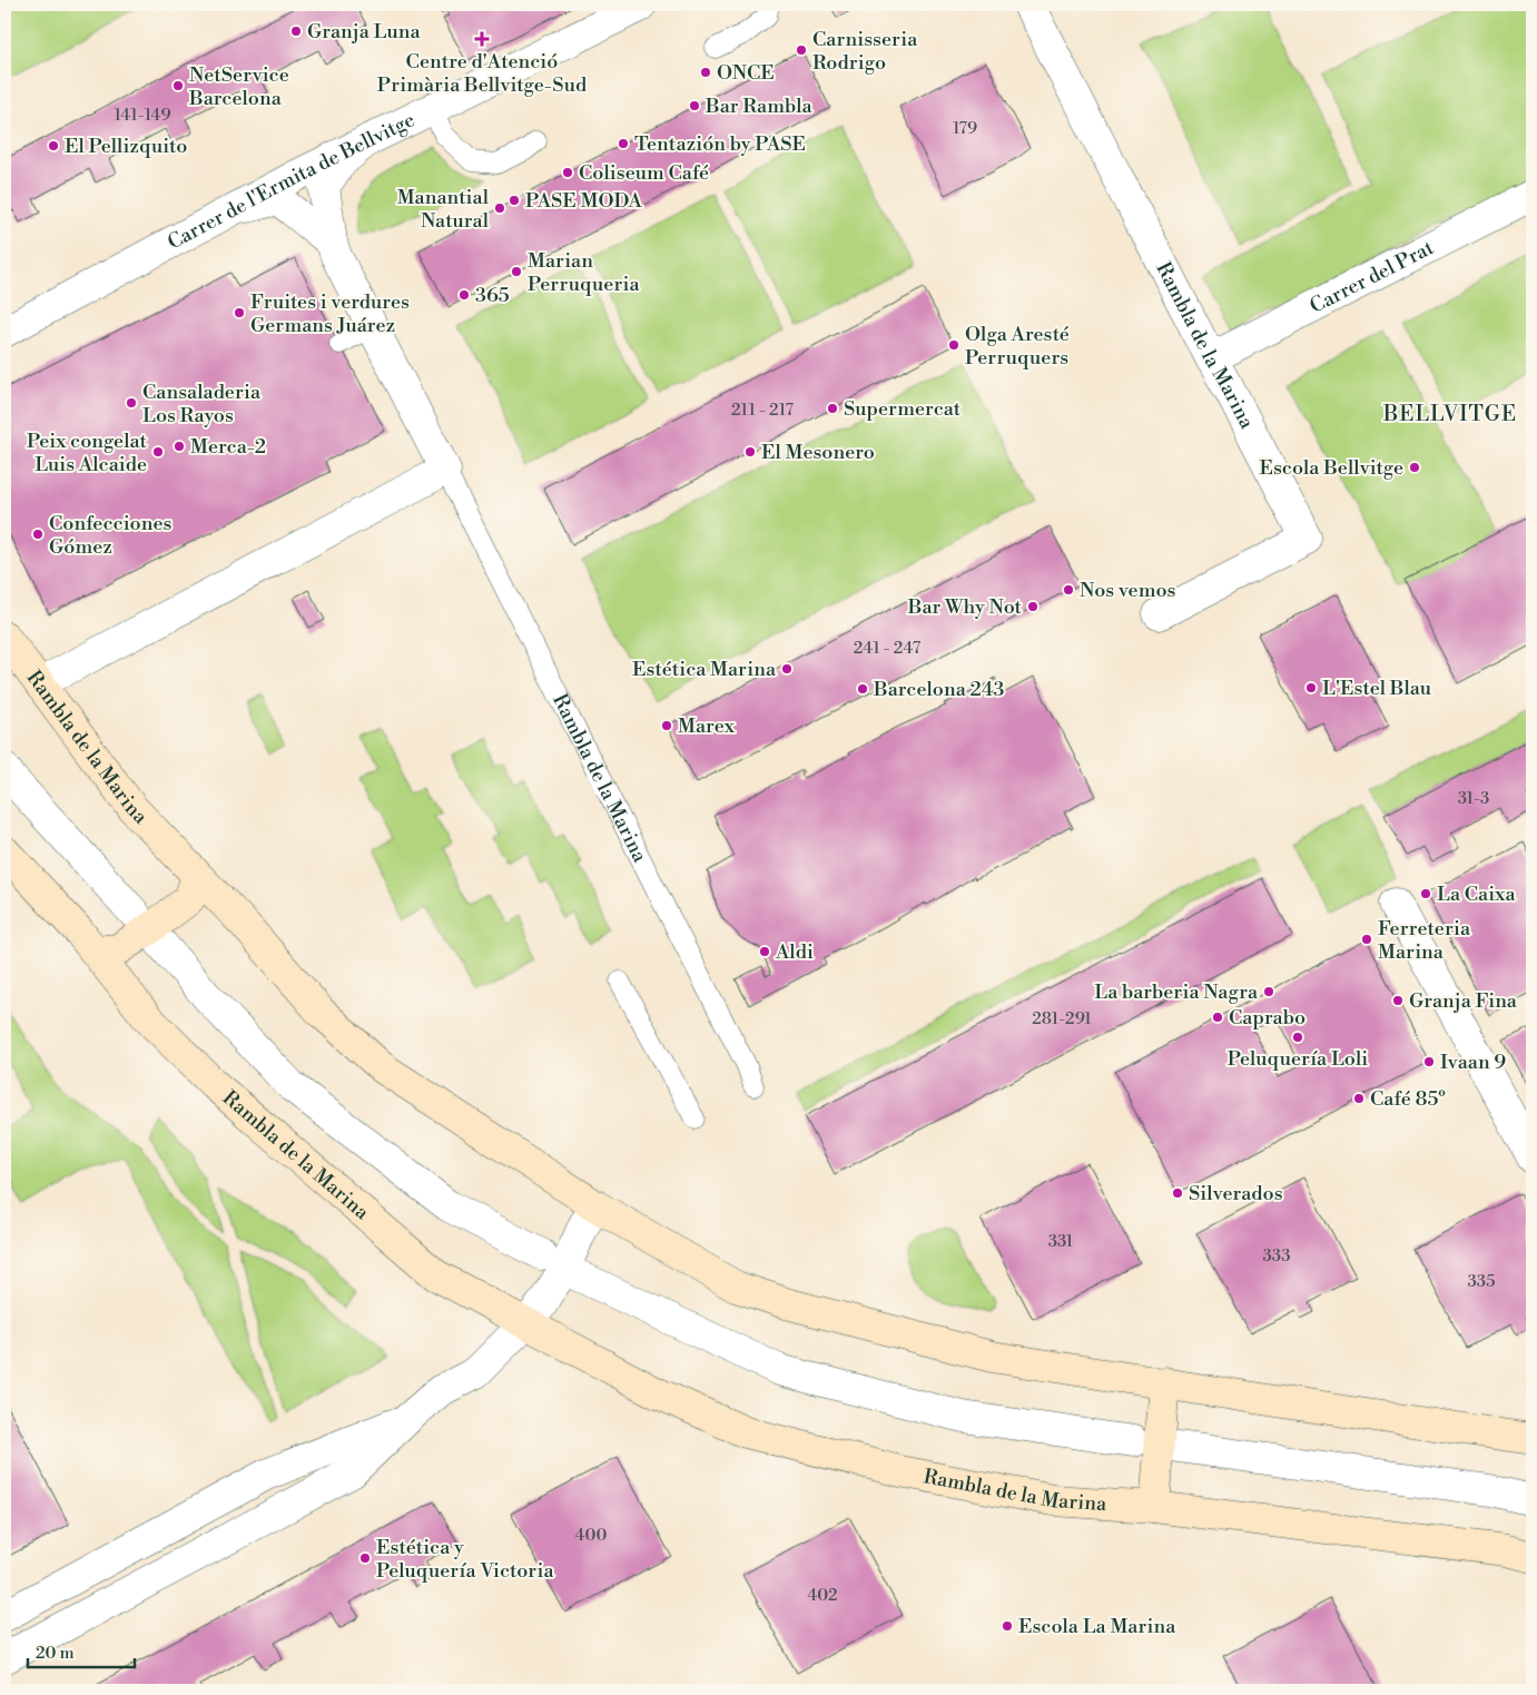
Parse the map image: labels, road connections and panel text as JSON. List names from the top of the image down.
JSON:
{
  "streets": {
    "street": ["Carrer de l'Ermita de Bellvitge", "Carrer del Prat", "Rambla de la Marina"]
  },
  "crossings": [
    ["Carrer del Prat", "Rambla de la Marina"]
  ],
  "districts": ["BELLVITGE"],
  "places": {
    "other": [
      "Granja Luna",
      "Carnisseria Rodrigo",
      "ONCE",
      "NetService Barcelona",
      "Bar Rambla",
      "Tentazión by PASE",
      "El Pellizquito",
      "Coliseum Café",
      "PASE MODA",
      "Manantial Natural",
      "Marian Perruqueria",
      "365",
      "Fruites i verdures Germans Juárez",
      "Olga Aresté Perruquers",
      "Cansaladeria Los Rayos",
      "Supermercat",
      "Merca-2",
      "Peix congelat Luis Alcaide",
      "El Mesonero",
      "Escola Bellvitge",
      "Confecciones Gómez",
      "Nos vemos",
      "Bar Why Not",
      "Estética Marina",
      "L'Estel Blau",
      "Barcelona 243",
      "Marex",
      "La Caixa",
      "Ferreteria Marina",
      "Aldi",
      "La barberia Nagra",
      "Granja Fina",
      "Caprabo",
      "Peluquería Loli",
      "Ivaan 9",
      "Café 85º",
      "Silverados",
      "Estética y Peluquería Victoria",
      "Escola La Marina"
    ],
    "health": ["Centre d'Atenció Primària Bellvitge-Sud"]
  },
  "house_numbers": [
    "141-149",
    "179",
    "211 - 217",
    "241 - 247",
    "31-3",
    "281-291",
    "331",
    "333",
    "335",
    "400",
    "402"
  ],
  "scale_bar": "20 m"
}
